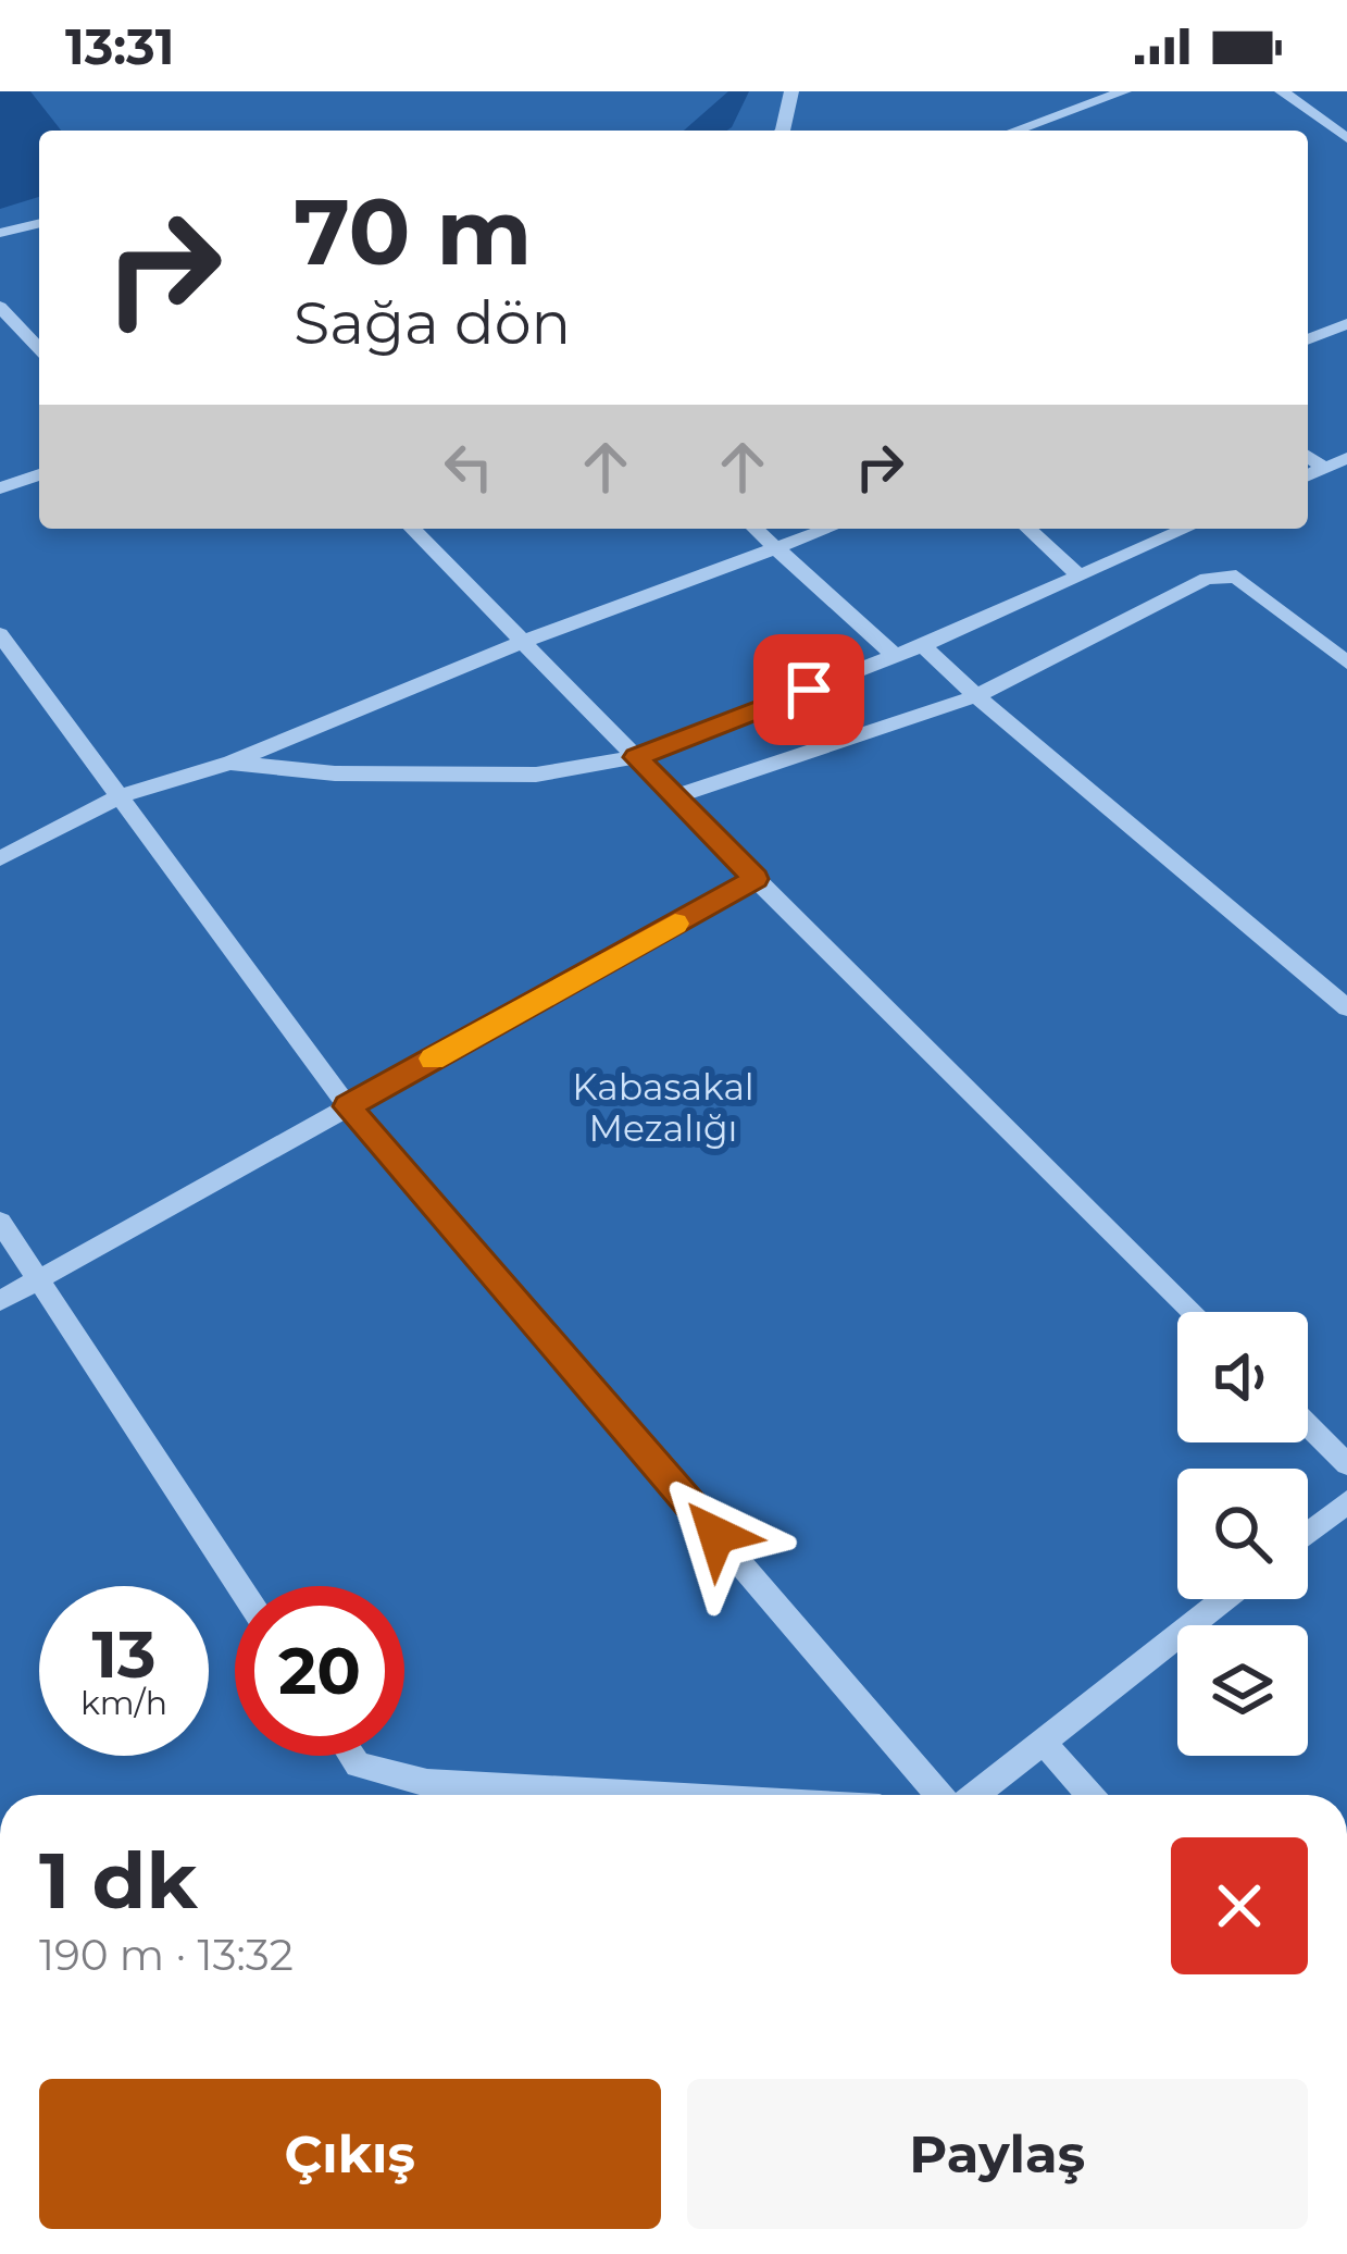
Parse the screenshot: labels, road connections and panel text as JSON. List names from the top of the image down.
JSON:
{
  "parks": ["Kabasakal Mezalığı"],
  "page": {
    "status": "13:31",
    "turn": ["70 m", "Sağa dön"],
    "speed": "13 km/h",
    "limit": "20",
    "heading": ["1 dk", "190 m · 13:32"],
    "buttons": ["Çıkış", "Paylaş"]
  }
}
